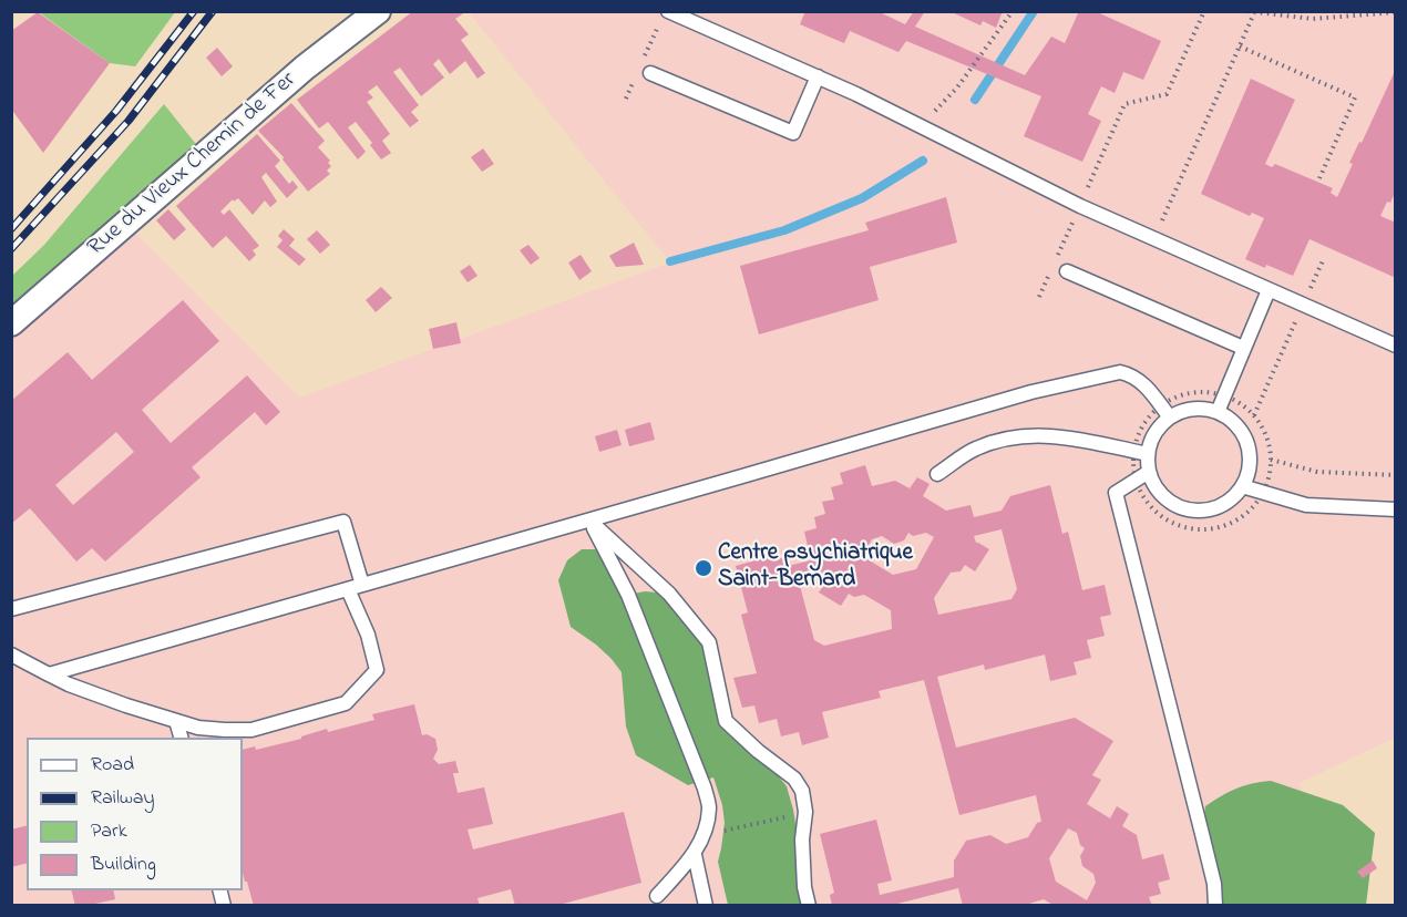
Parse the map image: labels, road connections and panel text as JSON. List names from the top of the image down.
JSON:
{
  "streets": {
    "street": ["Rue du Vieux Chemin de Fer"]
  },
  "places": ["Centre psychiatrique Saint-Bernard"],
  "legend": [
    "Road",
    "Railway",
    "Park",
    "Building"
  ]
}
